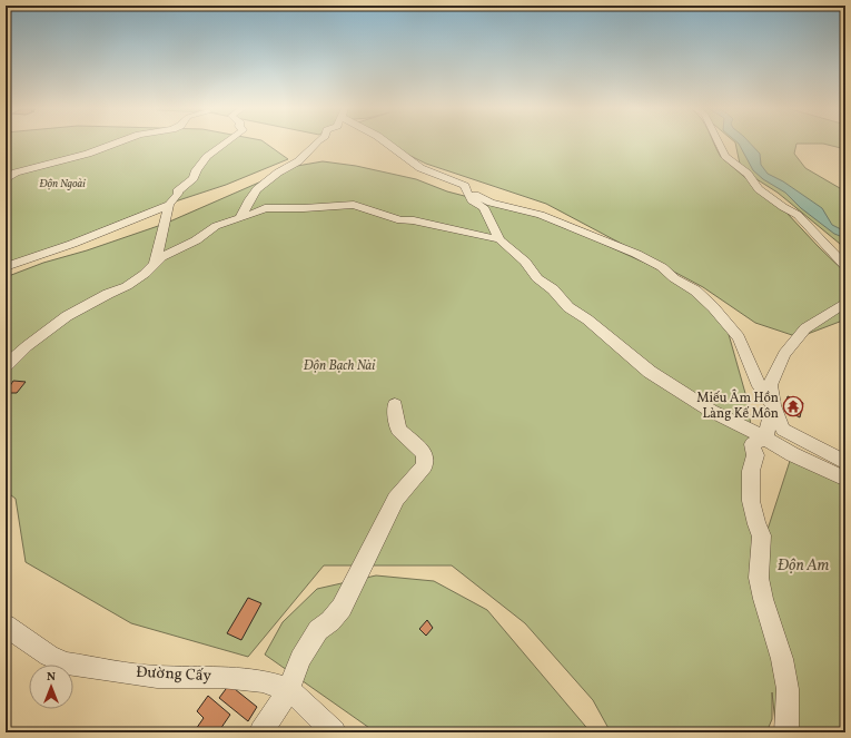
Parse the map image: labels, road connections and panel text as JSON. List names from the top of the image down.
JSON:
{
  "streets": {
    "street": ["Đường Cấy"]
  },
  "parks": ["Độn Ngoài", "Độn Bạch Nài", "Độn Am"],
  "places": {
    "temple": ["Miếu Âm Hồn Làng Kế Môn"]
  },
  "north": "top"
}
